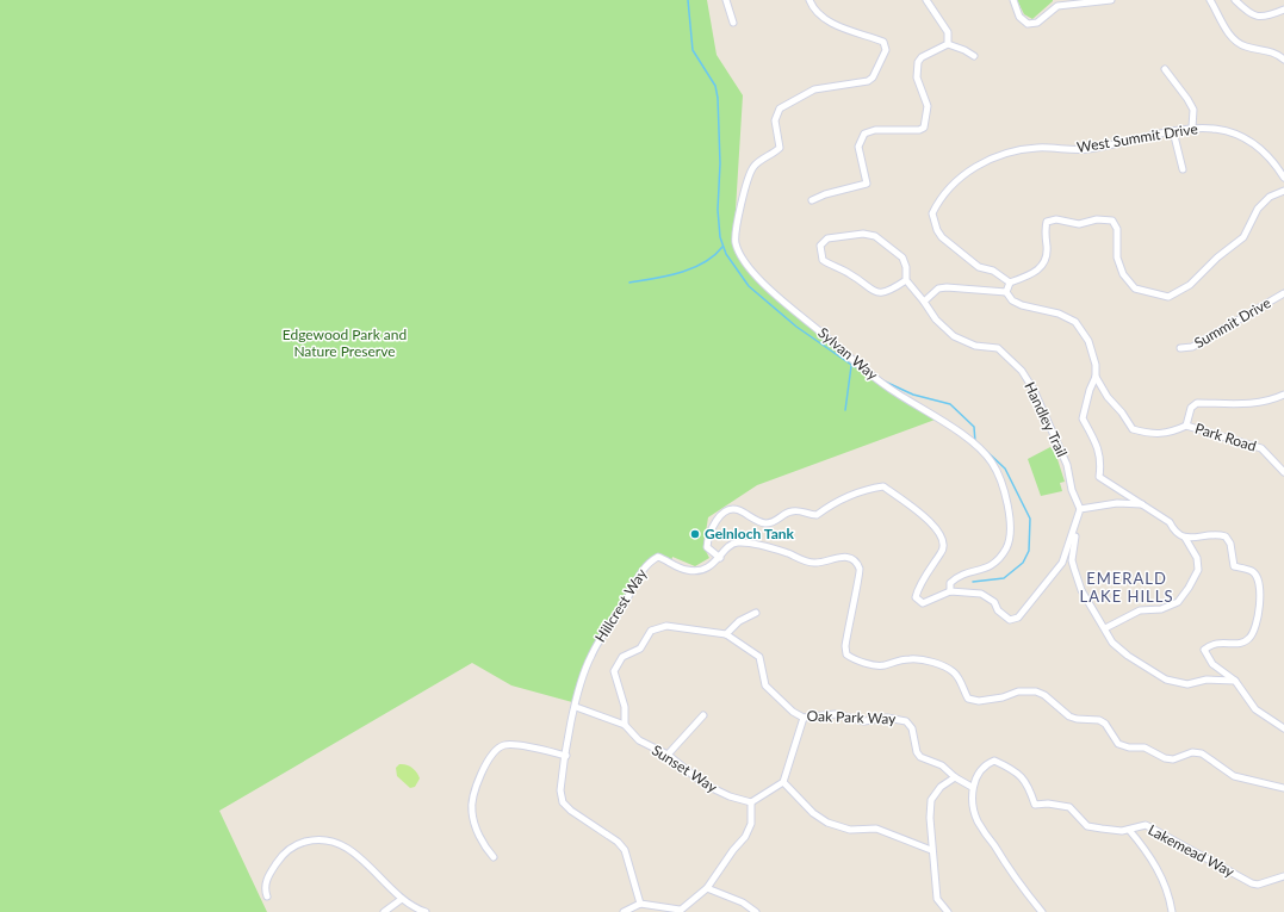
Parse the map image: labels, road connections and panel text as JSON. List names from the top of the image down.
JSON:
{
  "streets": {
    "street": [
      "West Summit Drive",
      "Summit Drive",
      "Sylvan Way",
      "Handley Trail",
      "Park Road",
      "Hillcrest Way",
      "Oak Park Way",
      "Sunset Way",
      "Lakemead Way"
    ]
  },
  "crossings": [
    ["Hillcrest Way", "Sunset Way"],
    ["Oak Park Way", "Sunset Way"],
    ["Oak Park Way", "Lakemead Way"]
  ],
  "districts": ["EMERALD LAKE HILLS"],
  "parks": ["Edgewood Park and Nature Preserve"],
  "places": ["Gelnloch Tank"]
}
